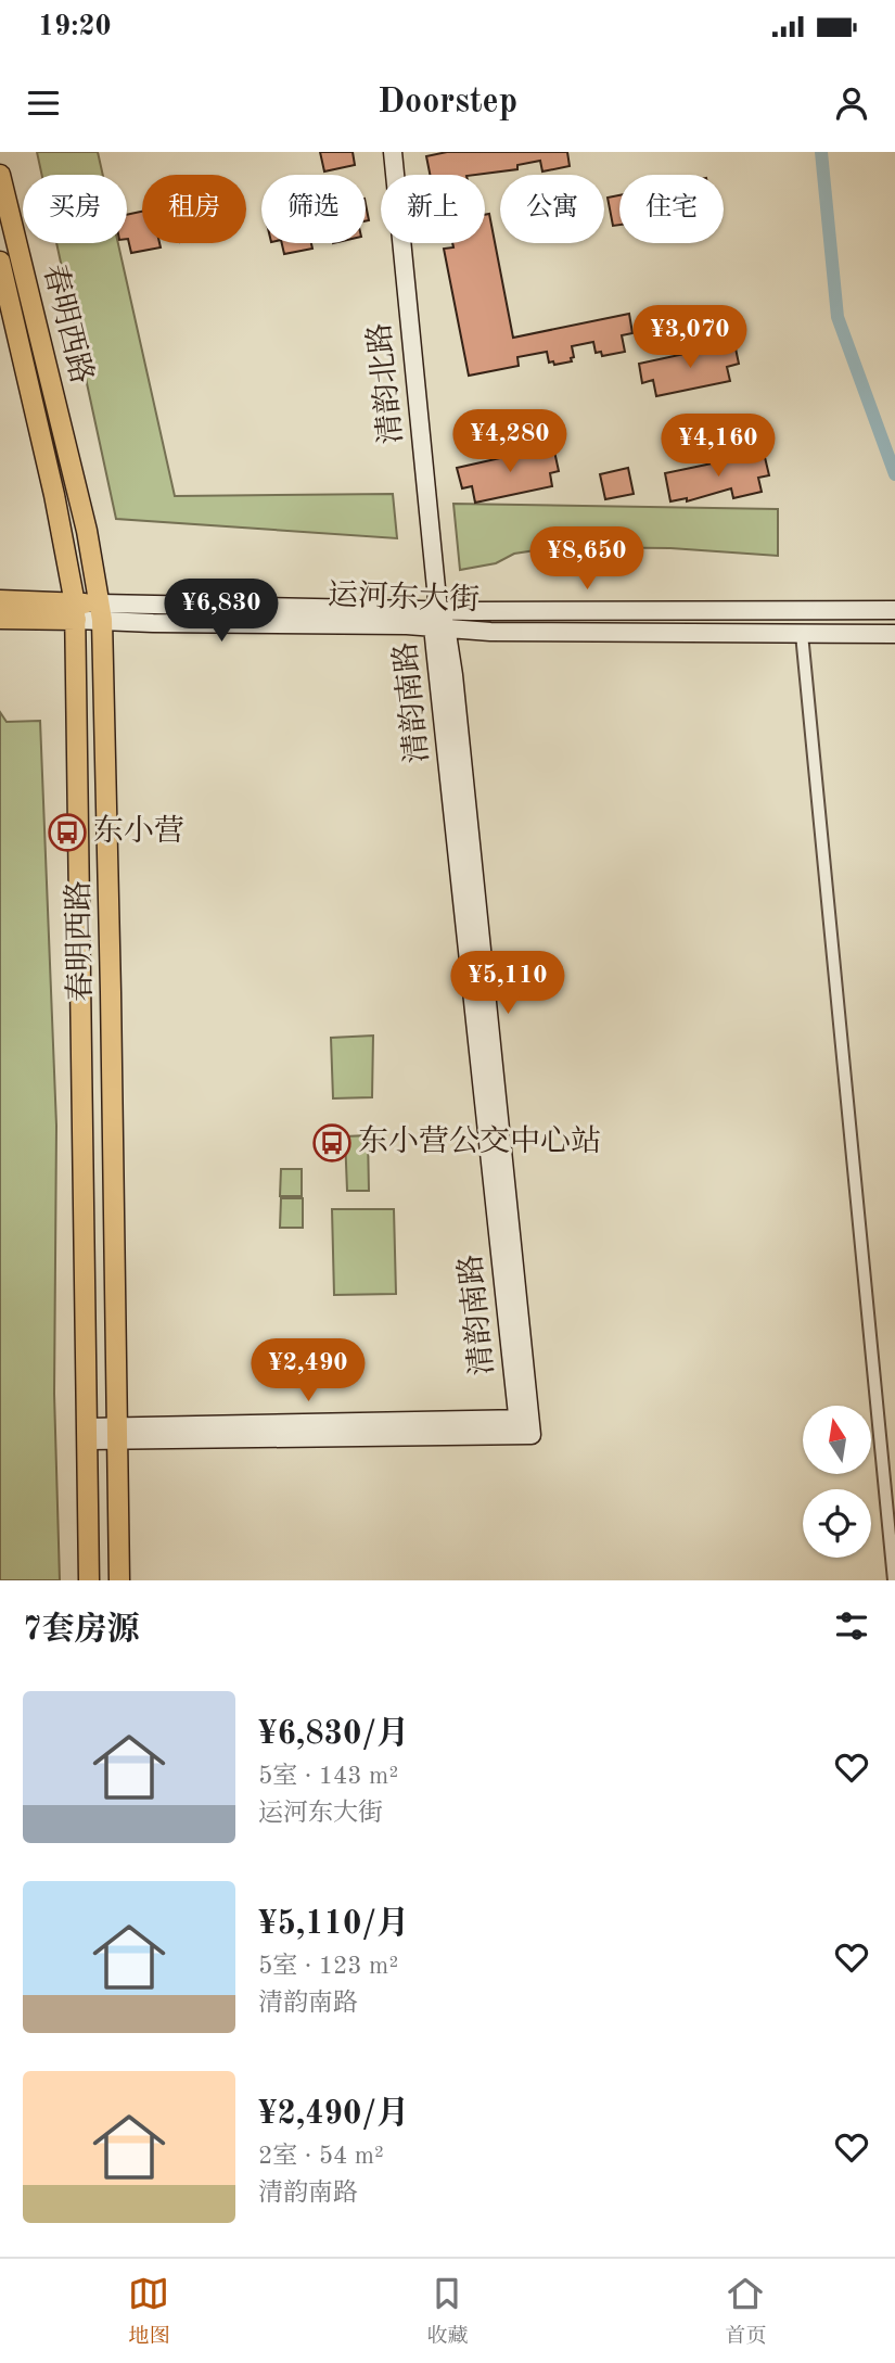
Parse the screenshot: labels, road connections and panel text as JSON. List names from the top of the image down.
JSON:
{
  "streets": {
    "main road": [
      "春明西路",
      "清韵北路",
      "运河东大街",
      "清韵南路"
    ]
  },
  "crossings": [
    ["春明西路", "运河东大街"],
    ["春明西路", "清韵南路"],
    ["清韵北路", "运河东大街"],
    ["清韵北路", "清韵南路"],
    ["运河东大街", "清韵南路"]
  ],
  "places": {
    "bus stop": ["东小营", "东小营公交中心站"]
  },
  "north": "top",
  "page": {
    "status": "19:20",
    "header": "Doorstep",
    "chip": [
      "买房",
      "租房",
      "筛选",
      "新上",
      "公寓",
      "住宅"
    ],
    "price": [
      "¥3,070",
      "¥4,280",
      "¥4,160",
      "¥8,650",
      "¥6,830",
      "¥5,110",
      "¥2,490"
    ],
    "heading": "7套房源",
    "list": [
      {
        "name": "¥6,830/月",
        "note": "5室 · 143 m² · 运河东大街"
      },
      {
        "name": "¥5,110/月",
        "note": "5室 · 123 m² · 清韵南路"
      },
      {
        "name": "¥2,490/月",
        "note": "2室 · 54 m² · 清韵南路"
      }
    ],
    "tabs": ["地图", "收藏", "首页"]
  }
}
